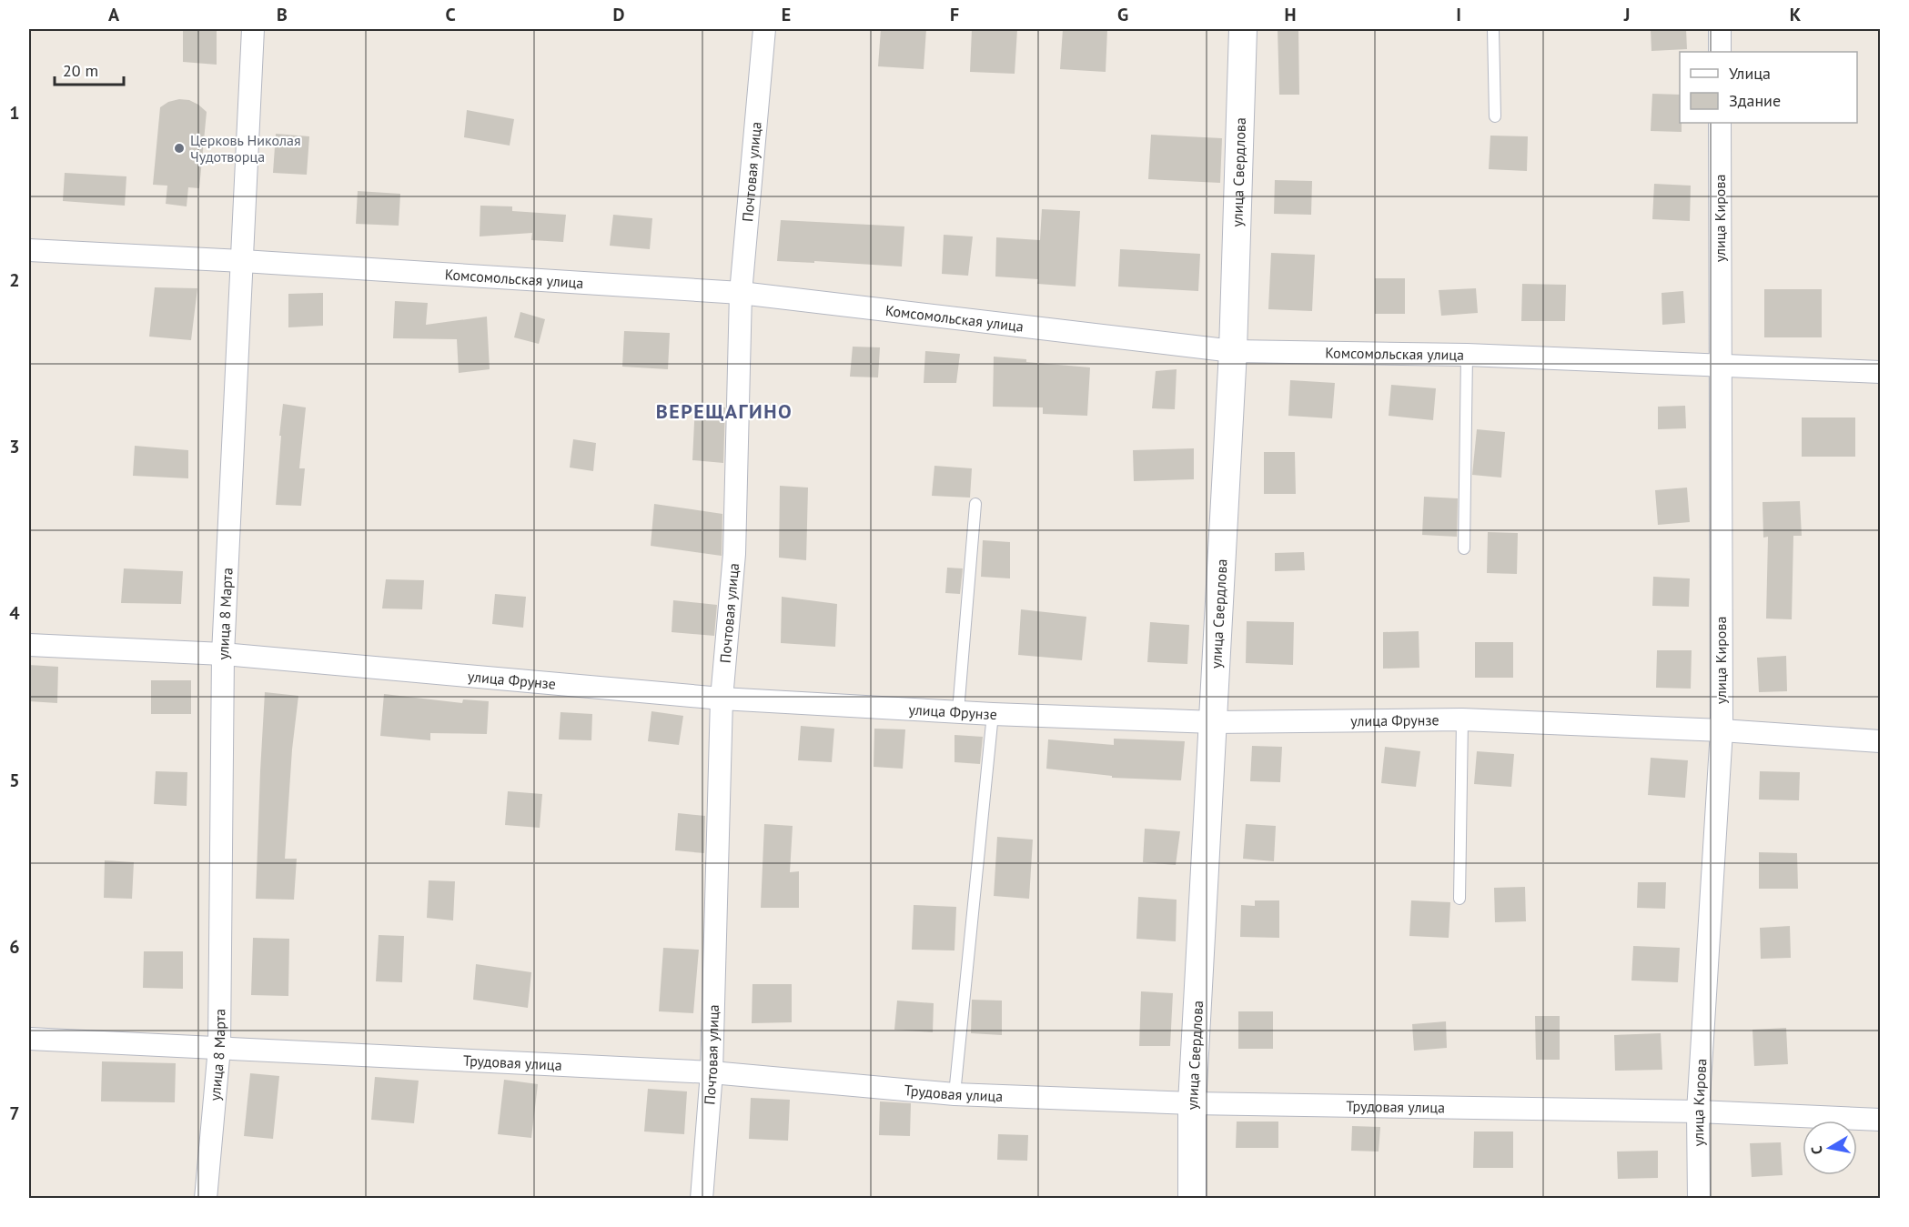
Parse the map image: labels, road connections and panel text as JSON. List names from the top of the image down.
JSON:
{
  "streets": {
    "street": [
      "Почтовая улица",
      "улица Свердлова",
      "улица Кирова",
      "Комсомольская улица",
      "улица 8 Марта",
      "улица Фрунзе",
      "Трудовая улица"
    ]
  },
  "crossings": [
    ["Почтовая улица", "Комсомольская улица"],
    ["Почтовая улица", "улица Фрунзе"],
    ["Почтовая улица", "Трудовая улица"],
    ["улица Свердлова", "Комсомольская улица"],
    ["улица Свердлова", "улица Фрунзе"],
    ["улица Свердлова", "Трудовая улица"],
    ["улица Кирова", "Комсомольская улица"],
    ["улица Кирова", "улица Фрунзе"],
    ["улица Кирова", "Трудовая улица"],
    ["Комсомольская улица", "улица 8 Марта"],
    ["улица 8 Марта", "улица Фрунзе"],
    ["улица 8 Марта", "Трудовая улица"]
  ],
  "districts": ["ВЕРЕЩАГИНО"],
  "places": ["Церковь Николая Чудотворца"],
  "legend": ["Улица", "Здание"],
  "scale_bar": "20 m",
  "north": "left",
  "grid": {
    "columns": [
      "A",
      "B",
      "C",
      "D",
      "E",
      "F",
      "G",
      "H",
      "I",
      "J",
      "K"
    ],
    "rows": [
      "1",
      "2",
      "3",
      "4",
      "5",
      "6",
      "7"
    ]
  }
}
